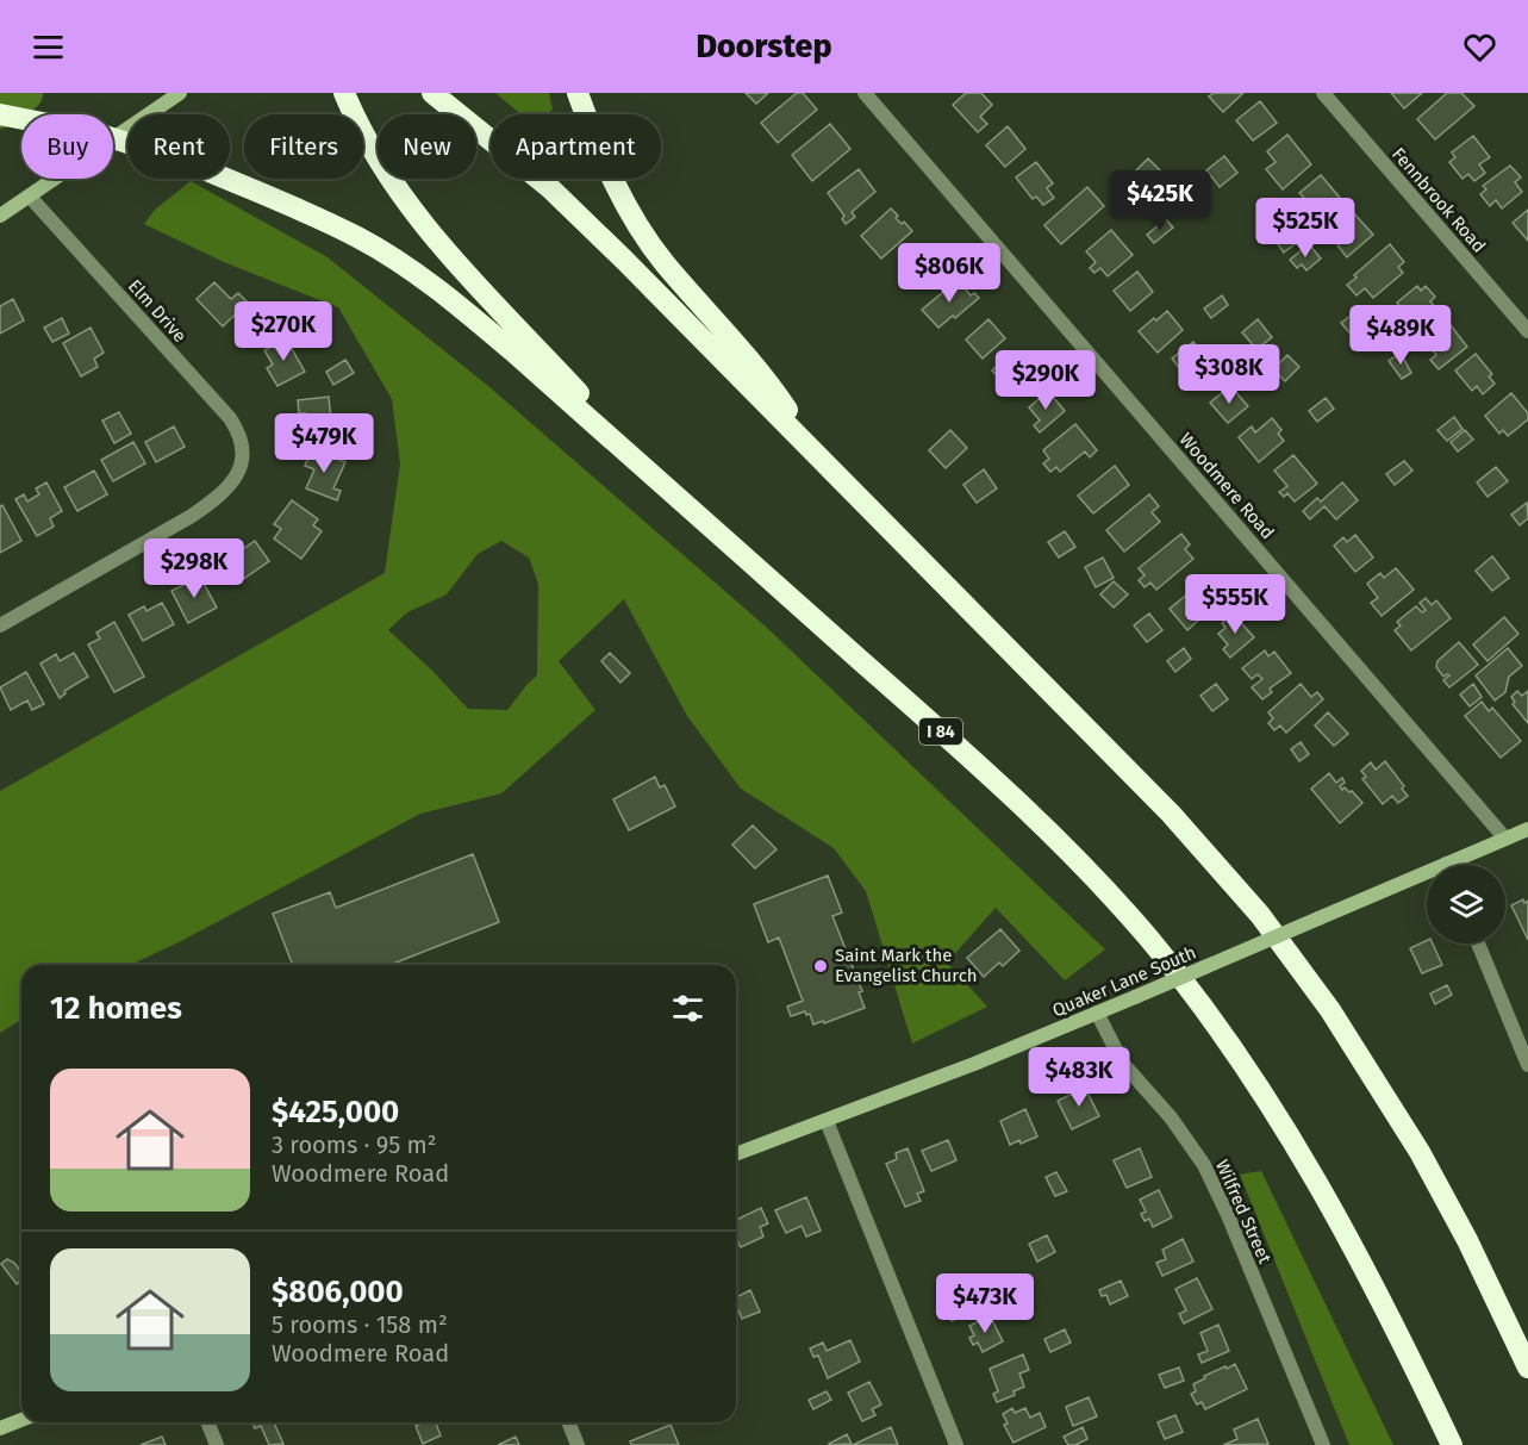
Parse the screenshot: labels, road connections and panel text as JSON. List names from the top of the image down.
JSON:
{
  "streets": {
    "highway": ["I 84"],
    "main road": ["Quaker Lane South"],
    "street": [
      "Fennbrook Road",
      "Elm Drive",
      "Woodmere Road",
      "Wilfred Street"
    ]
  },
  "crossings": [
    ["Woodmere Road", "Quaker Lane South"],
    ["Quaker Lane South", "Wilfred Street"]
  ],
  "places": ["Saint Mark the Evangelist Church"],
  "page": {
    "header": "Doorstep",
    "chip": [
      "Buy",
      "Rent",
      "Filters",
      "New",
      "Apartment"
    ],
    "price": [
      "$425K",
      "$525K",
      "$806K",
      "$270K",
      "$489K",
      "$308K",
      "$290K",
      "$479K",
      "$298K",
      "$555K",
      "$483K",
      "$473K"
    ],
    "heading": "12 homes",
    "list": [
      {
        "name": "$425,000",
        "note": "3 rooms · 95 m² · Woodmere Road"
      },
      {
        "name": "$806,000",
        "note": "5 rooms · 158 m² · Woodmere Road"
      }
    ]
  }
}
